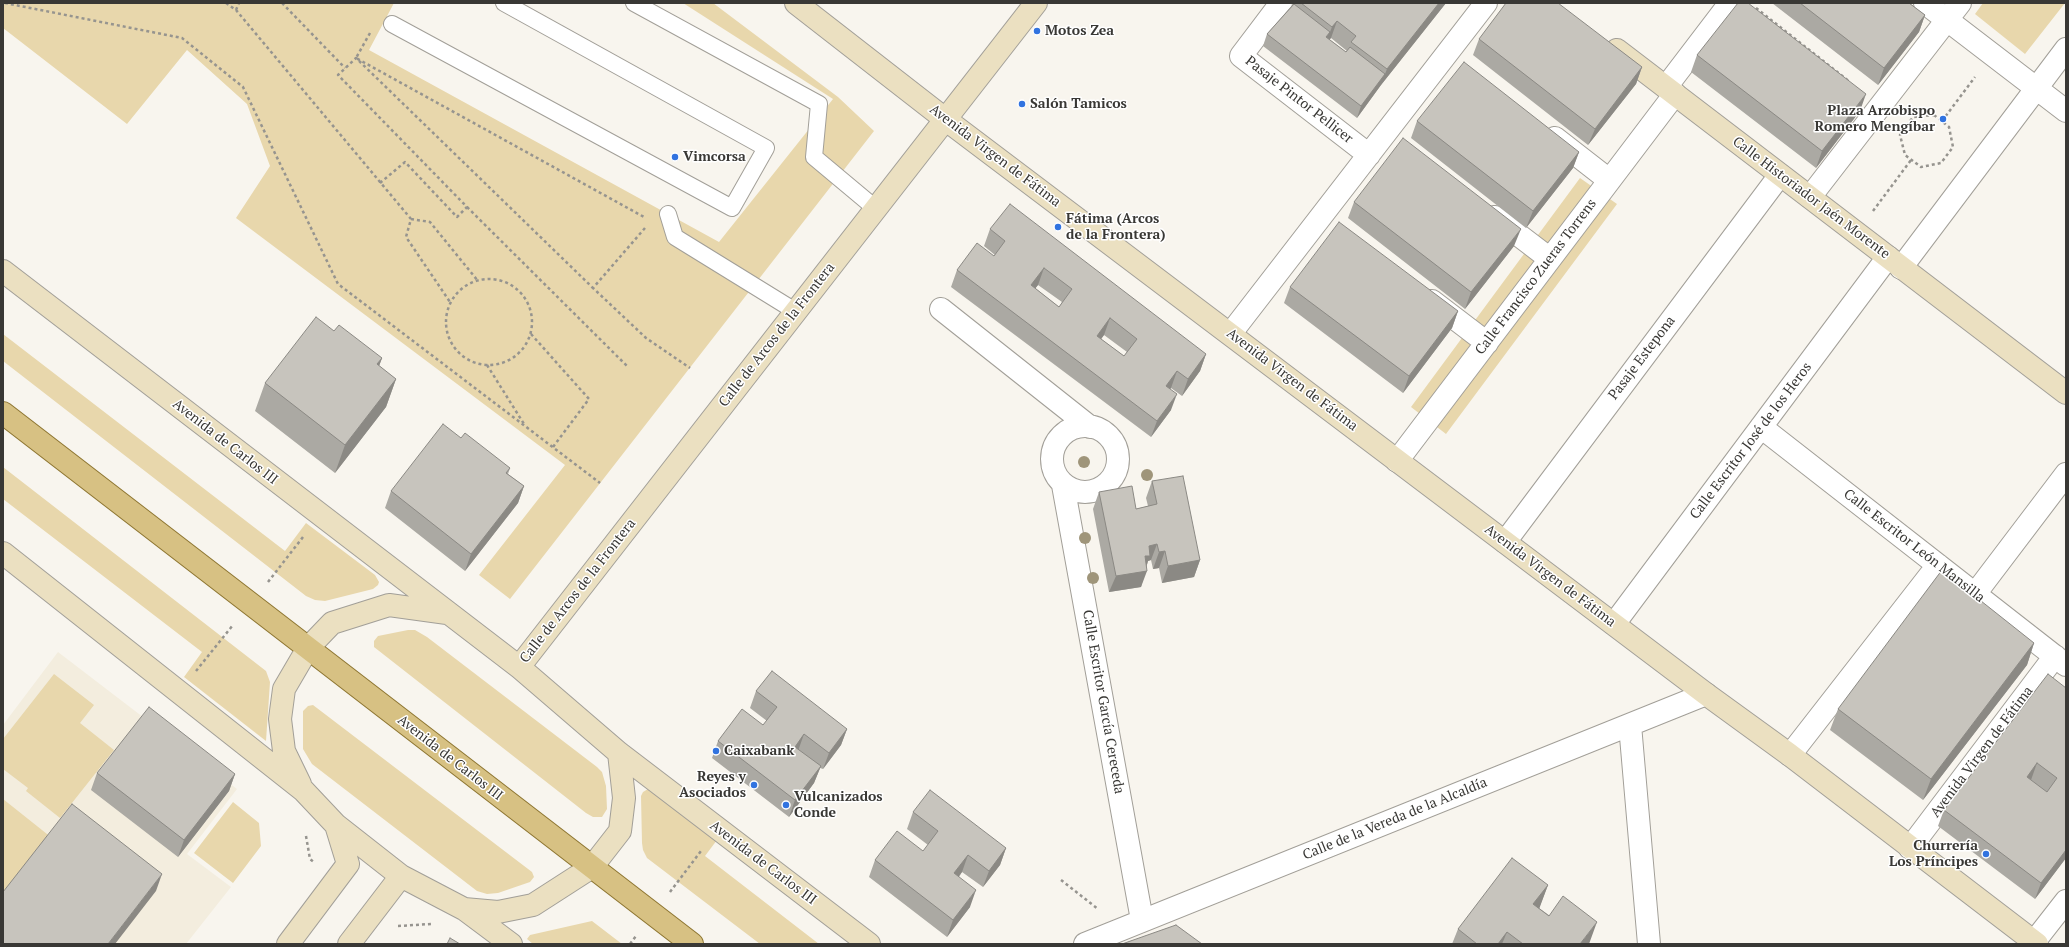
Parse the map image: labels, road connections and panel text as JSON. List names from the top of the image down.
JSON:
{
  "streets": {
    "main road": ["Avenida de Carlos III"],
    "street": [
      "Pasaje Pintor Pellicer",
      "Avenida Virgen de Fátima",
      "Calle Historiador Jaén Morente",
      "Calle Francisco Zueras Torrens",
      "Calle de Arcos de la Frontera",
      "Pasaje Estepona",
      "Calle Escritor José de los Heros",
      "Calle Escritor León Mansilla",
      "Calle Escritor García Cereceda",
      "Calle de la Vereda de la Alcaldía"
    ]
  },
  "crossings": [
    ["Avenida Virgen de Fátima", "Calle Francisco Zueras Torrens"],
    ["Avenida Virgen de Fátima", "Calle de Arcos de la Frontera"],
    ["Avenida Virgen de Fátima", "Pasaje Estepona"],
    ["Avenida Virgen de Fátima", "Calle Escritor José de los Heros"],
    ["Avenida Virgen de Fátima", "Calle Escritor León Mansilla"],
    ["Avenida Virgen de Fátima", "Calle de la Vereda de la Alcaldía"],
    ["Calle Historiador Jaén Morente", "Calle Francisco Zueras Torrens"],
    ["Calle Historiador Jaén Morente", "Pasaje Estepona"],
    ["Calle Historiador Jaén Morente", "Calle Escritor José de los Heros"],
    ["Calle de Arcos de la Frontera", "Avenida de Carlos III"],
    ["Calle Escritor José de los Heros", "Calle Escritor León Mansilla"],
    ["Calle Escritor García Cereceda", "Calle de la Vereda de la Alcaldía"]
  ],
  "places": [
    "Motos Zea",
    "Salón Tamicos",
    "Plaza Arzobispo Romero Mengíbar",
    "Vimcorsa",
    "Fátima (Arcos de la Frontera)",
    "Caixabank",
    "Reyes y Asociados",
    "Vulcanizados Conde",
    "Churrería Los Príncipes"
  ]
}
